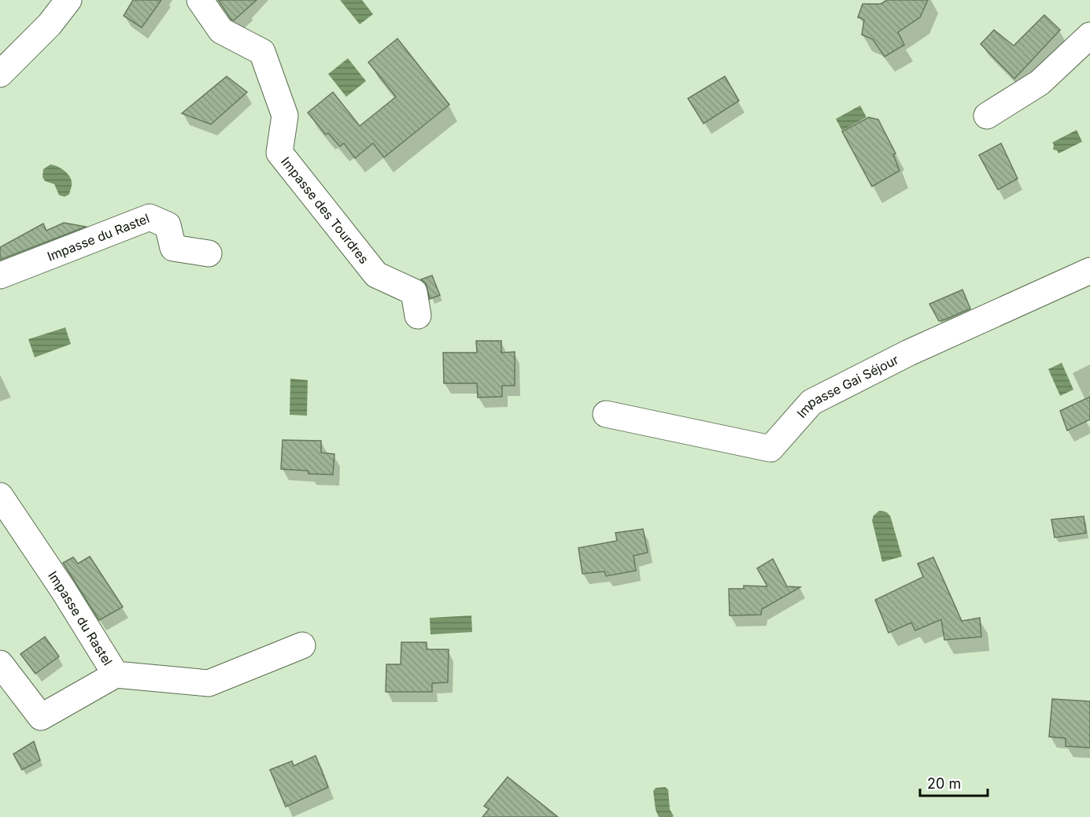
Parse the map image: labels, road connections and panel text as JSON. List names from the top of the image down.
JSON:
{
  "streets": {
    "street": ["Impasse des Tourdres", "Impasse du Rastel", "Impasse Gai Séjour"]
  },
  "scale_bar": "20 m"
}
